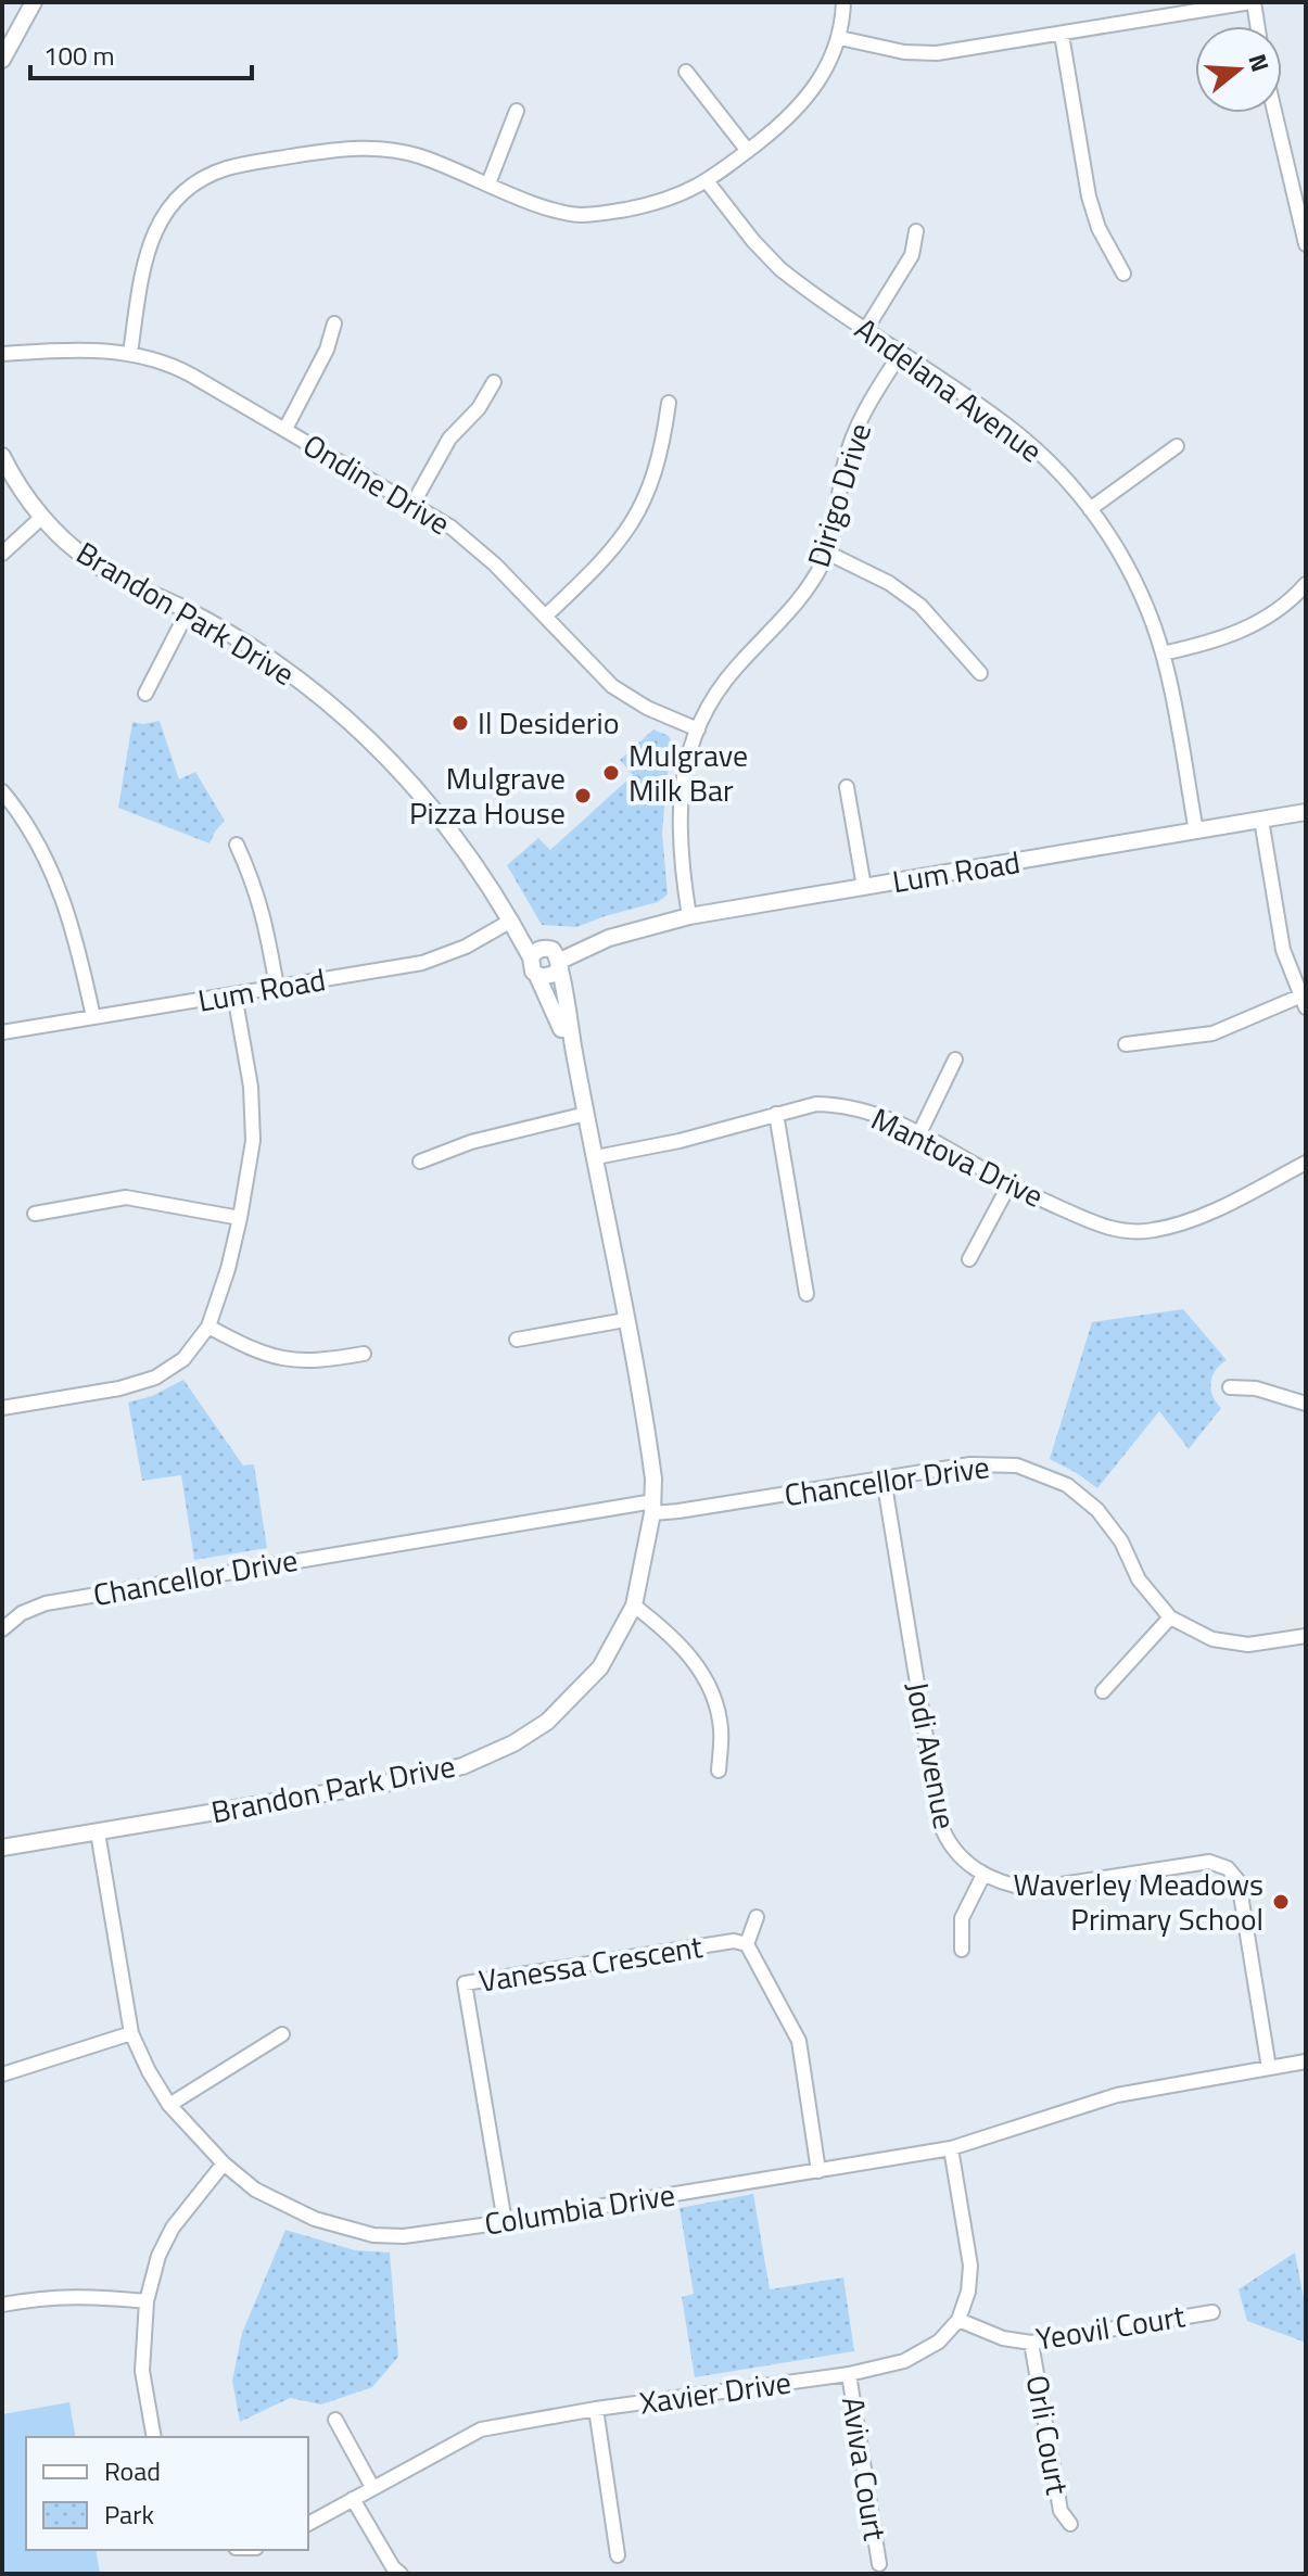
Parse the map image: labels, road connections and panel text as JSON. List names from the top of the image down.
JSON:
{
  "streets": {
    "street": [
      "Andelana Avenue",
      "Ondine Drive",
      "Dirigo Drive",
      "Brandon Park Drive",
      "Lum Road",
      "Mantova Drive",
      "Chancellor Drive",
      "Jodi Avenue",
      "Vanessa Crescent",
      "Columbia Drive",
      "Yeovil Court",
      "Xavier Drive",
      "Orli Court",
      "Aviva Court"
    ]
  },
  "crossings": [
    ["Andelana Avenue", "Dirigo Drive"],
    ["Andelana Avenue", "Lum Road"],
    ["Ondine Drive", "Dirigo Drive"],
    ["Dirigo Drive", "Lum Road"],
    ["Brandon Park Drive", "Lum Road"],
    ["Brandon Park Drive", "Mantova Drive"],
    ["Brandon Park Drive", "Chancellor Drive"],
    ["Brandon Park Drive", "Columbia Drive"],
    ["Chancellor Drive", "Jodi Avenue"],
    ["Jodi Avenue", "Columbia Drive"],
    ["Vanessa Crescent", "Columbia Drive"],
    ["Yeovil Court", "Xavier Drive"],
    ["Yeovil Court", "Orli Court"],
    ["Xavier Drive", "Aviva Court"]
  ],
  "places": [
    "Il Desiderio",
    "Mulgrave Milk Bar",
    "Mulgrave Pizza House",
    "Waverley Meadows Primary School"
  ],
  "legend": ["Road", "Park"],
  "scale_bar": "100 m",
  "north": "right"
}
